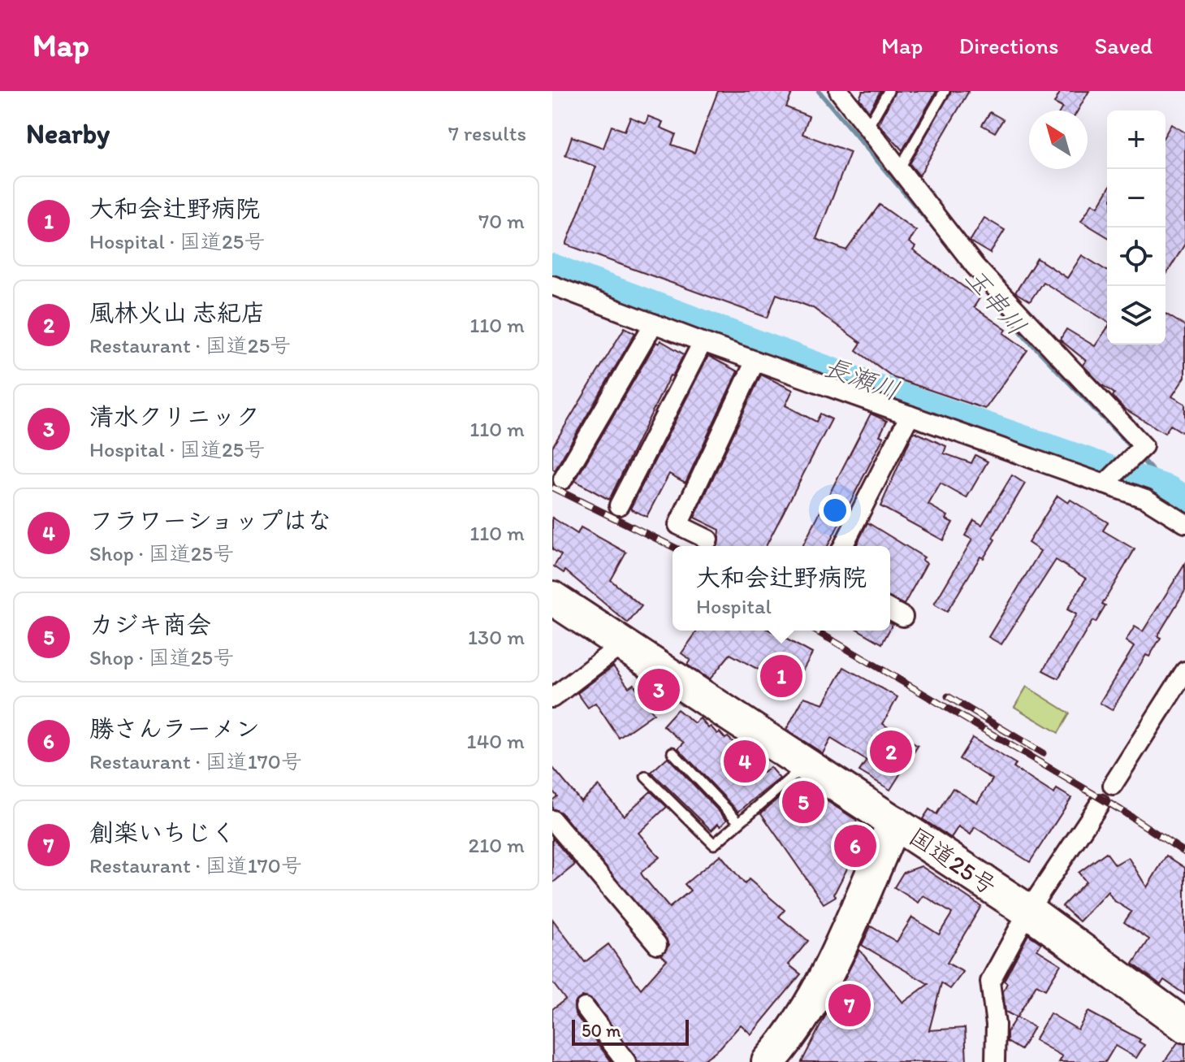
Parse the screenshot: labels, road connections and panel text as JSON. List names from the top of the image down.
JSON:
{
  "streets": {
    "highway": ["国道25号"]
  },
  "water": ["玉串川", "長瀬川"],
  "scale_bar": "50 m",
  "north": "top left",
  "page": {
    "header": "Map",
    "nav": ["Map", "Directions", "Saved"],
    "heading": ["Nearby", "7 results"],
    "map_buttons": ["+", "−"],
    "list": [
      {
        "mark": "1",
        "name": "大和会辻野病院",
        "note": "Hospital · 国道25号",
        "value": "70 m"
      },
      {
        "mark": "2",
        "name": "風林火山 志紀店",
        "note": "Restaurant · 国道25号",
        "value": "110 m"
      },
      {
        "mark": "3",
        "name": "清水クリニック",
        "note": "Hospital · 国道25号",
        "value": "110 m"
      },
      {
        "mark": "4",
        "name": "フラワーショップはな",
        "note": "Shop · 国道25号",
        "value": "110 m"
      },
      {
        "mark": "5",
        "name": "カジキ商会",
        "note": "Shop · 国道25号",
        "value": "130 m"
      },
      {
        "mark": "6",
        "name": "勝さんラーメン",
        "note": "Restaurant · 国道170号",
        "value": "140 m"
      },
      {
        "mark": "7",
        "name": "創楽いちじく",
        "note": "Restaurant · 国道170号",
        "value": "210 m"
      }
    ],
    "popup": ["大和会辻野病院", "Hospital"],
    "pins": [
      "1",
      "3",
      "2",
      "4",
      "5",
      "6",
      "7"
    ],
    "scale": "50 m"
  }
}
